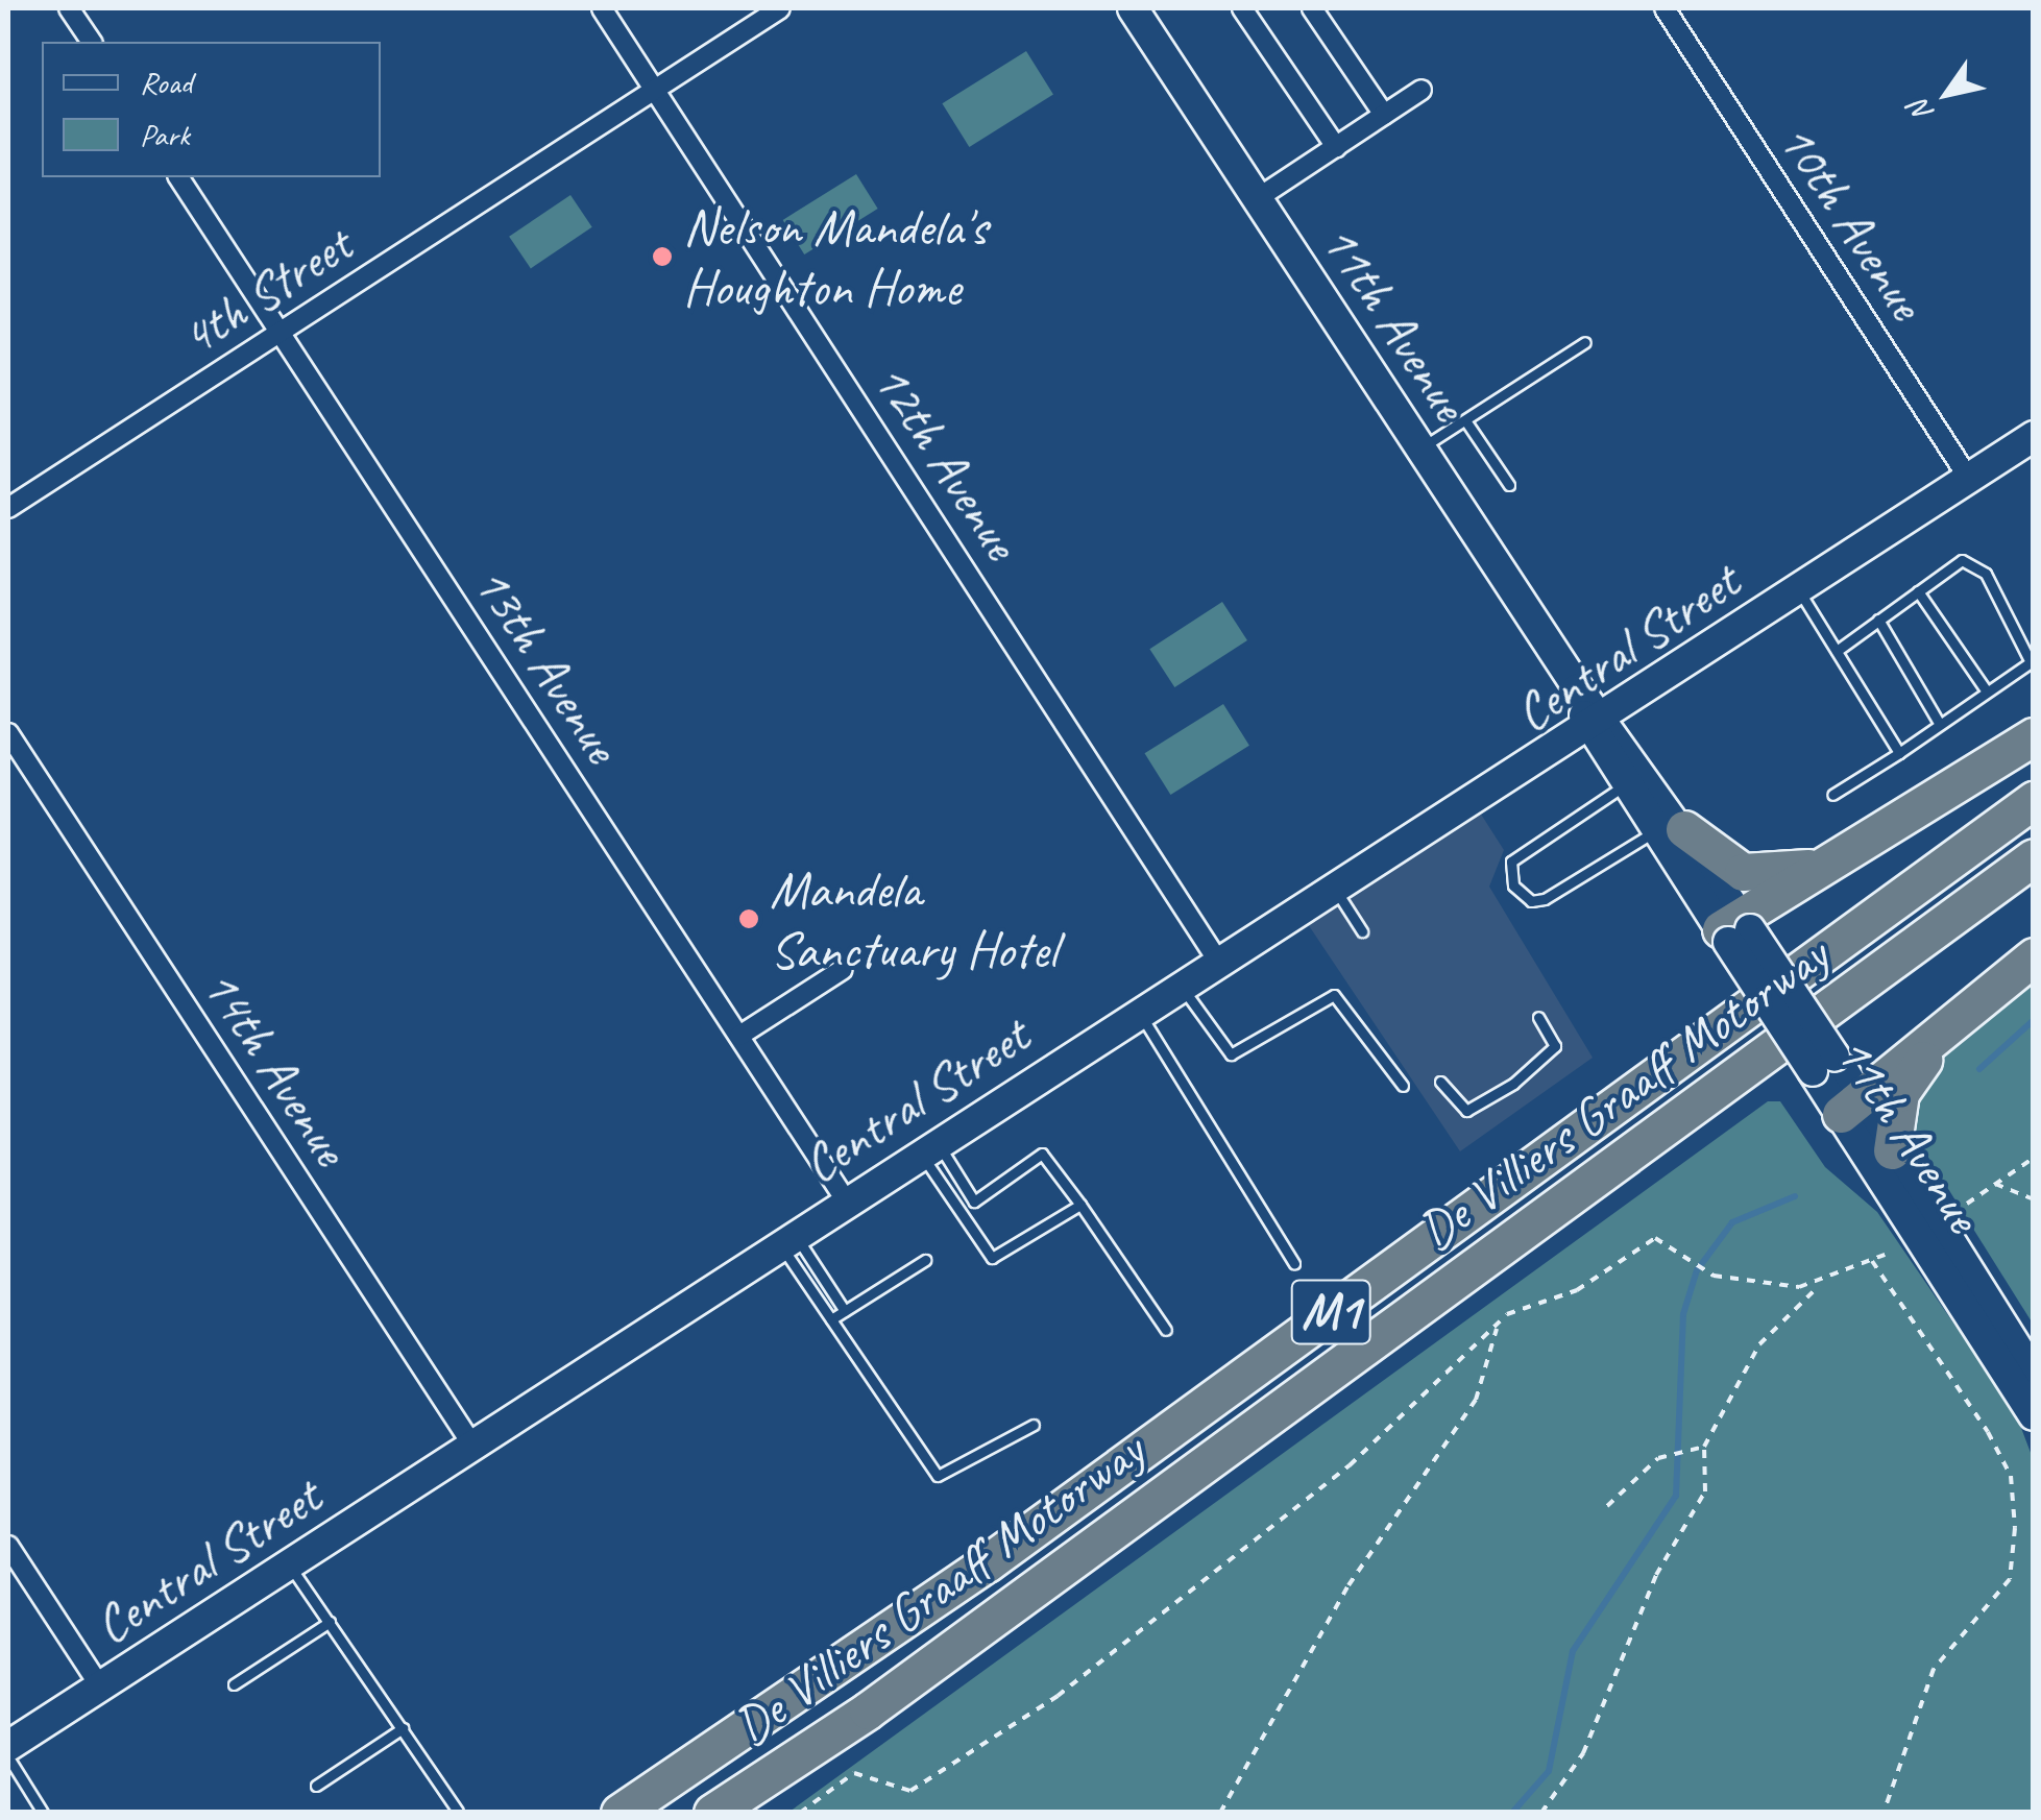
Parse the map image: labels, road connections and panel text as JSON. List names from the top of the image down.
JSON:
{
  "streets": {
    "highway": ["De Villiers Graaff Motorway", "M1"],
    "main road": ["11th Avenue", "Central Street"],
    "street": [
      "10th Avenue",
      "4th Street",
      "12th Avenue",
      "13th Avenue",
      "14th Avenue"
    ]
  },
  "crossings": [
    ["10th Avenue", "Central Street"],
    ["4th Street", "12th Avenue"],
    ["4th Street", "13th Avenue"],
    ["11th Avenue", "Central Street"],
    ["12th Avenue", "Central Street"],
    ["Central Street", "13th Avenue"],
    ["Central Street", "14th Avenue"]
  ],
  "places": ["Nelson Mandela's Houghton Home", "Mandela Sanctuary Hotel"],
  "legend": ["Road", "Park"],
  "north": "bottom left"
}
